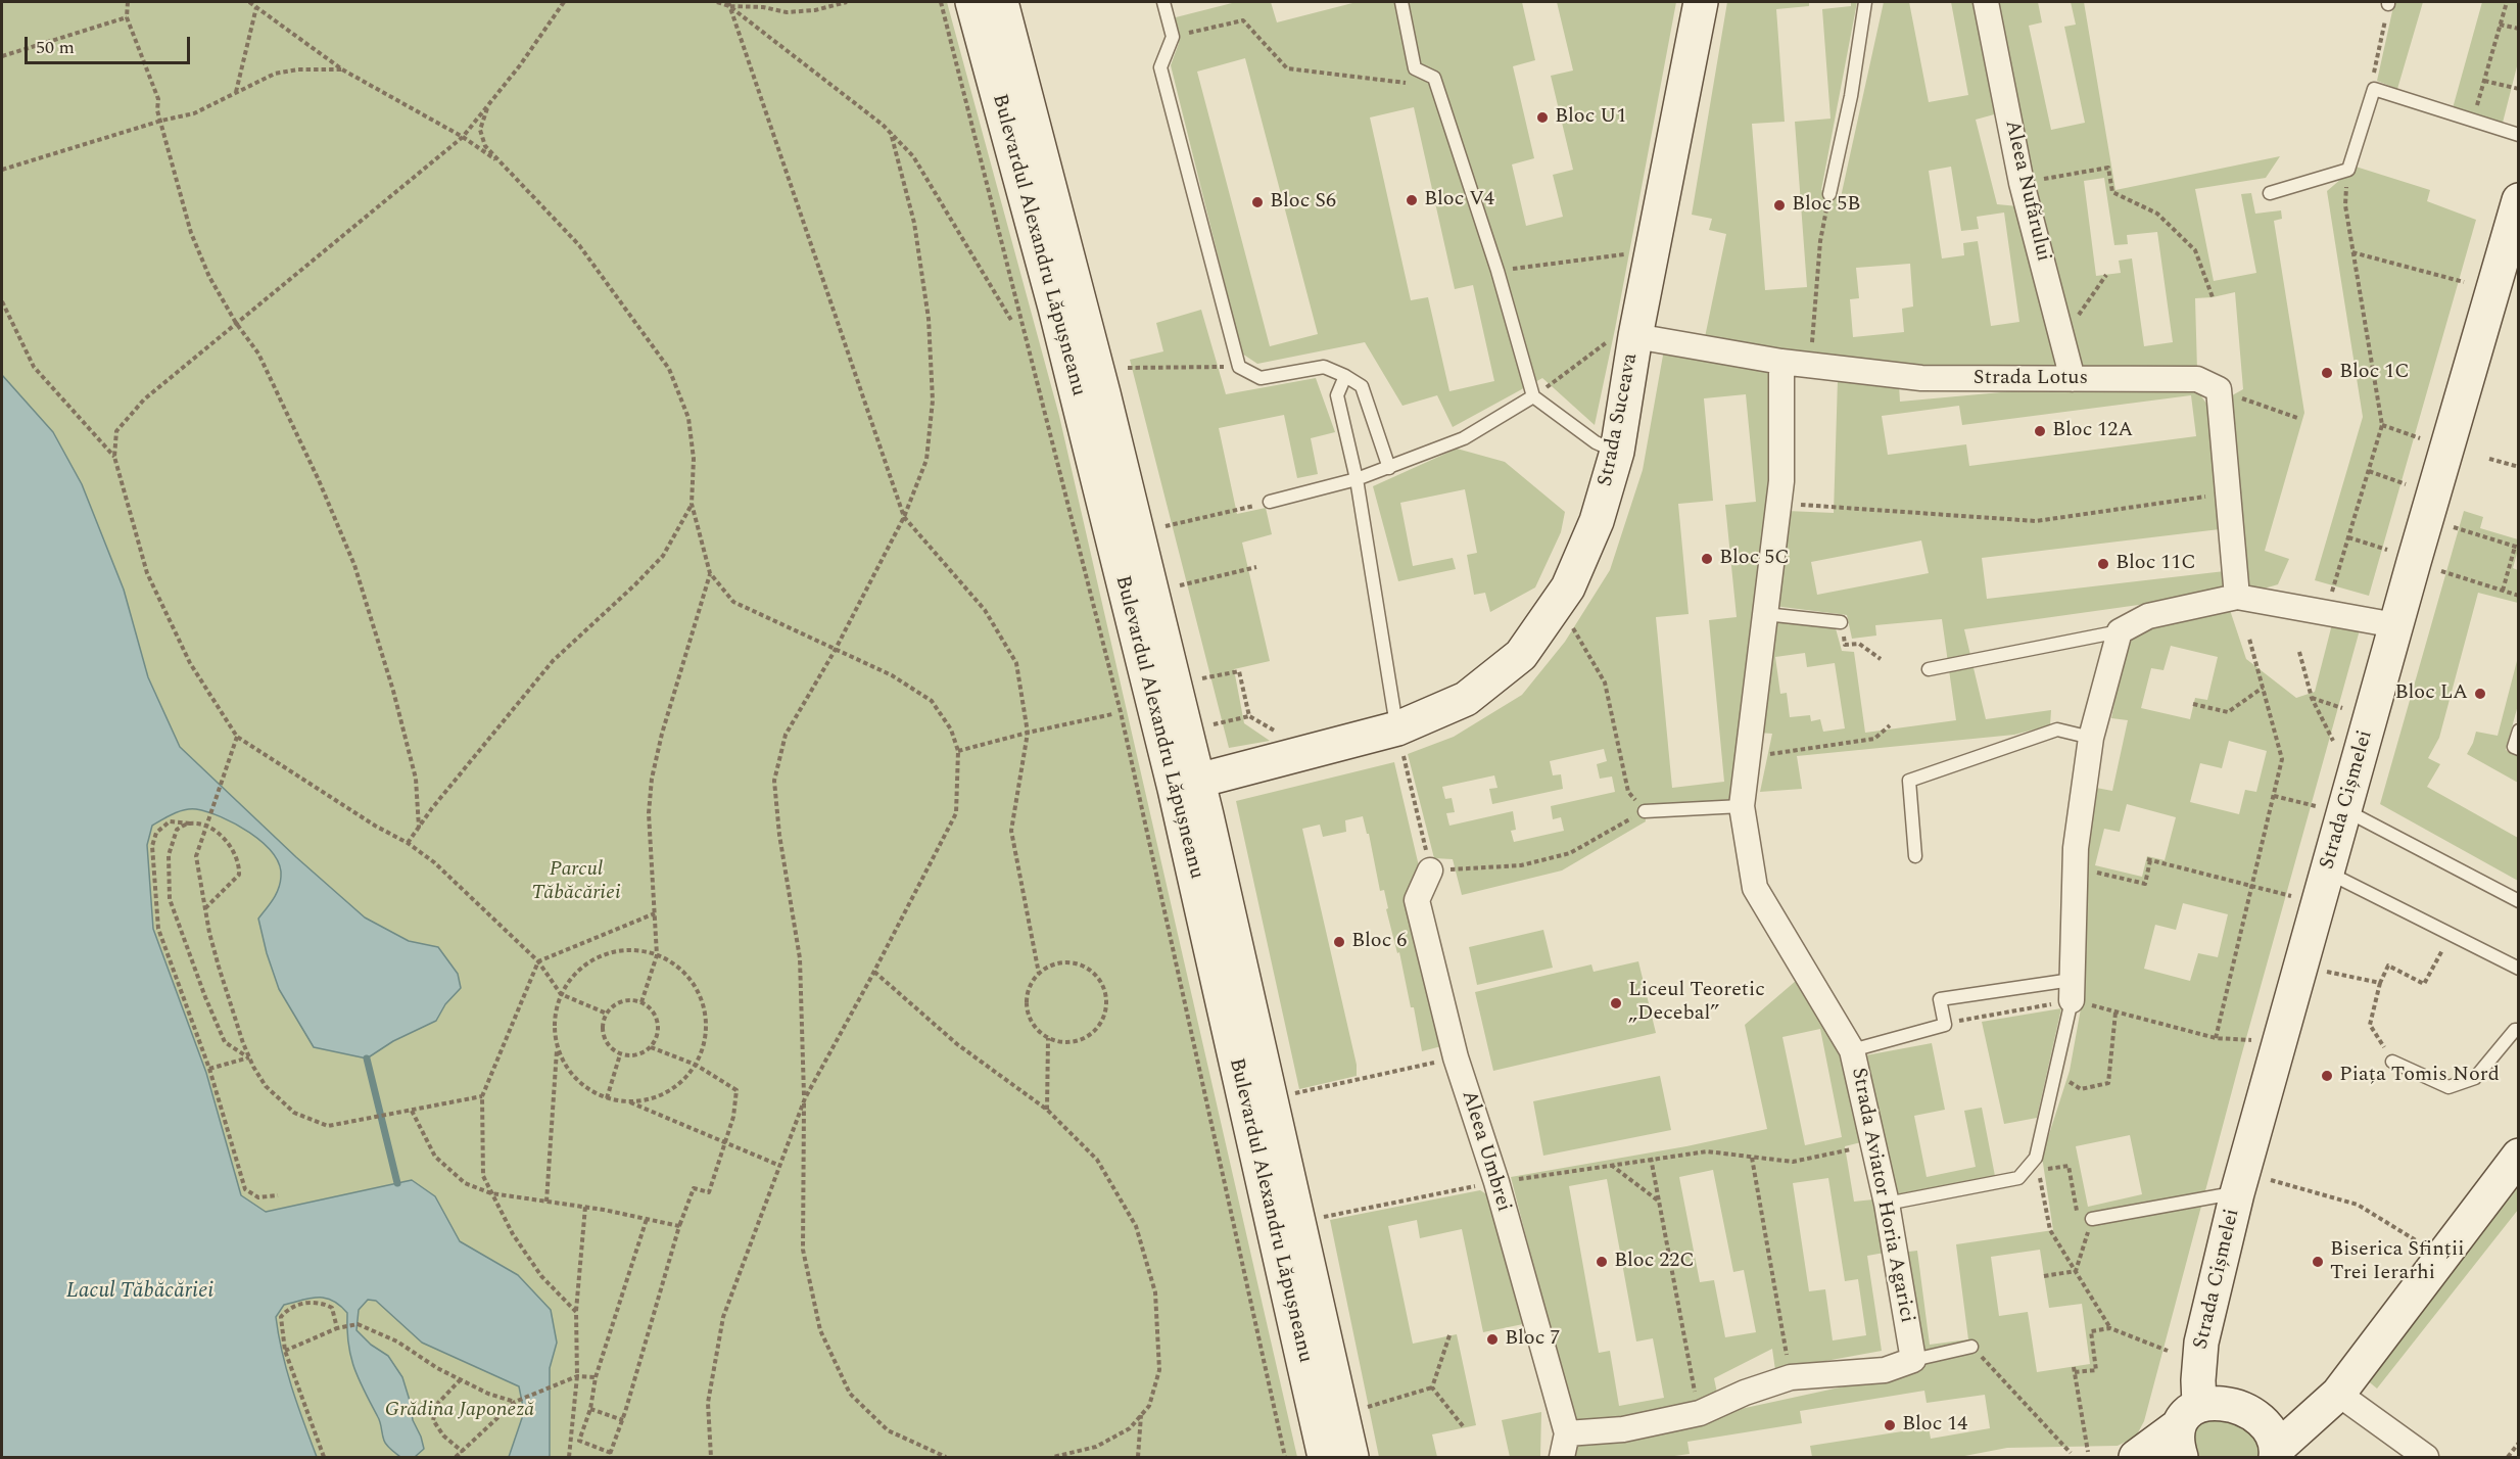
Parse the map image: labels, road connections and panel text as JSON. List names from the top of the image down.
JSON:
{
  "streets": {
    "main road": ["Bulevardul Alexandru Lăpușneanu", "Strada Suceava", "Strada Cișmelei"],
    "street": [
      "Aleea Nufărului",
      "Strada Lotus",
      "Aleea Umbrei",
      "Strada Aviator Horia Agarici"
    ]
  },
  "crossings": [
    ["Aleea Nufărului", "Strada Lotus"],
    ["Bulevardul Alexandru Lăpușneanu", "Strada Suceava"],
    ["Strada Lotus", "Strada Suceava"],
    ["Strada Lotus", "Strada Aviator Horia Agarici"]
  ],
  "water": ["Lacul Tăbăcăriei"],
  "parks": ["Parcul Tăbăcăriei", "Grădina Japoneză"],
  "places": [
    "Bloc U1",
    "Bloc V4",
    "Bloc S6",
    "Bloc 5B",
    "Bloc 1C",
    "Bloc 12A",
    "Bloc 5C",
    "Bloc 11C",
    "Bloc LA",
    "Bloc 6",
    "Liceul Teoretic „Decebal”",
    "Piața Tomis Nord",
    "Bloc 22C",
    "Biserica Sfinții Trei Ierarhi",
    "Bloc 7",
    "Bloc 14"
  ],
  "scale_bar": "50 m"
}
